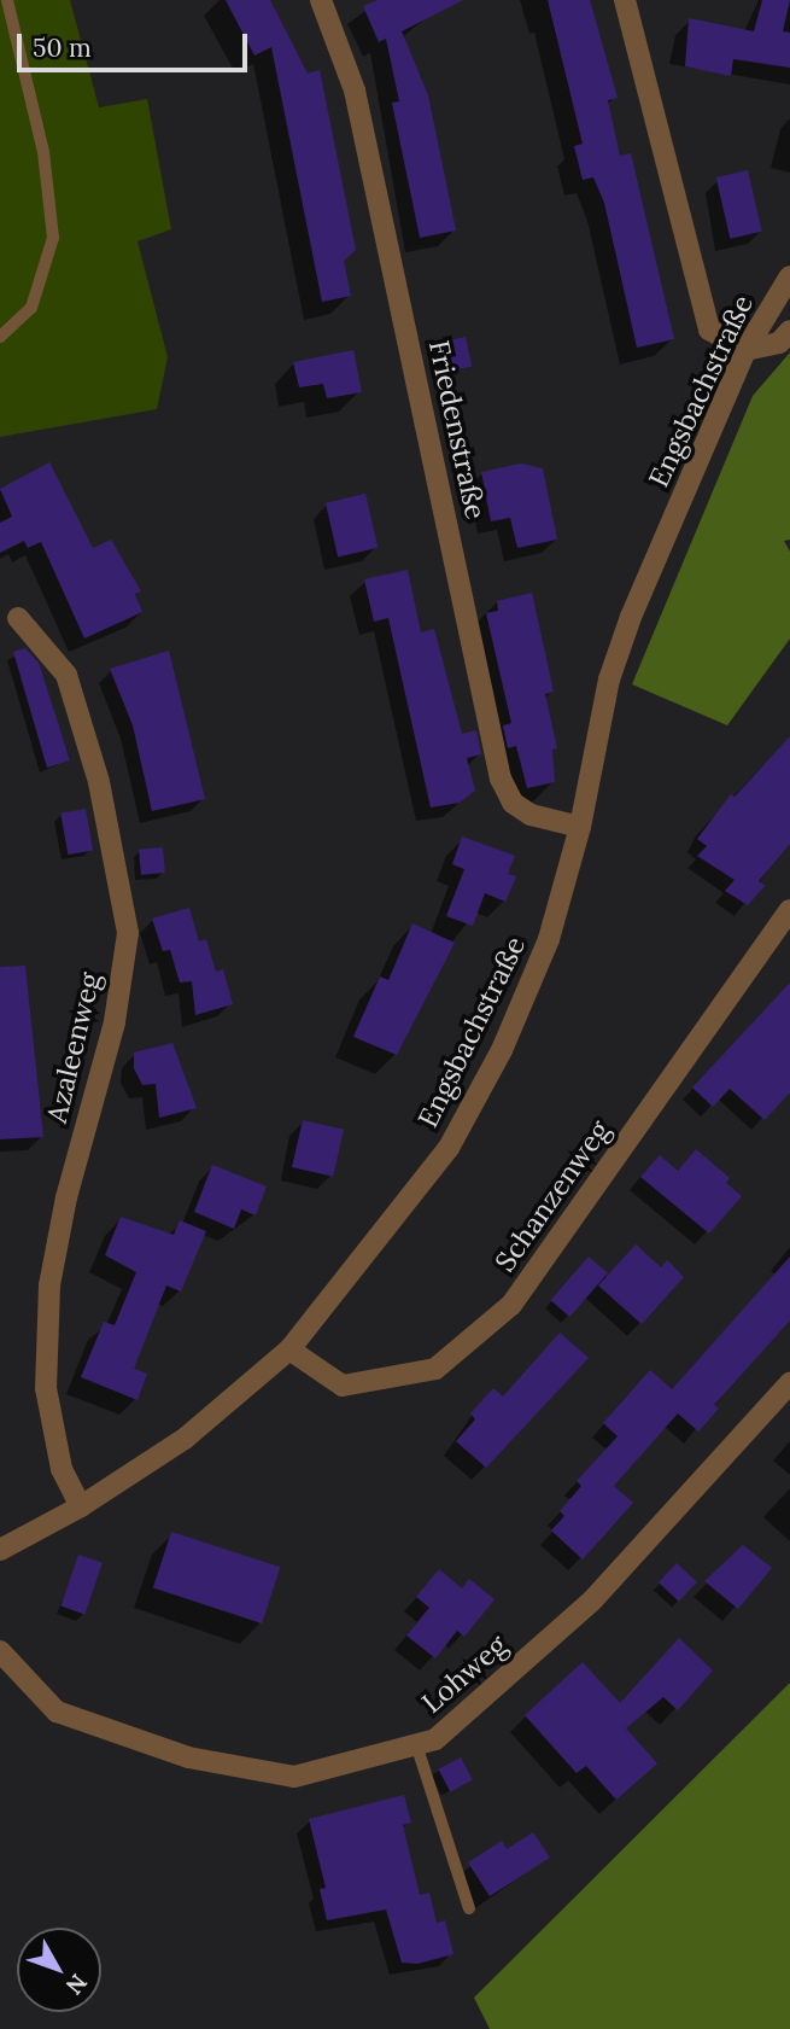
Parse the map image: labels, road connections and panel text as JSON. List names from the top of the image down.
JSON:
{
  "streets": {
    "street": [
      "Engsbachstraße",
      "Friedenstraße",
      "Azaleenweg",
      "Schanzenweg",
      "Lohweg"
    ]
  },
  "crossings": [
    ["Engsbachstraße", "Friedenstraße"],
    ["Engsbachstraße", "Azaleenweg"],
    ["Engsbachstraße", "Schanzenweg"]
  ],
  "scale_bar": "50 m",
  "north": "bottom right"
}
